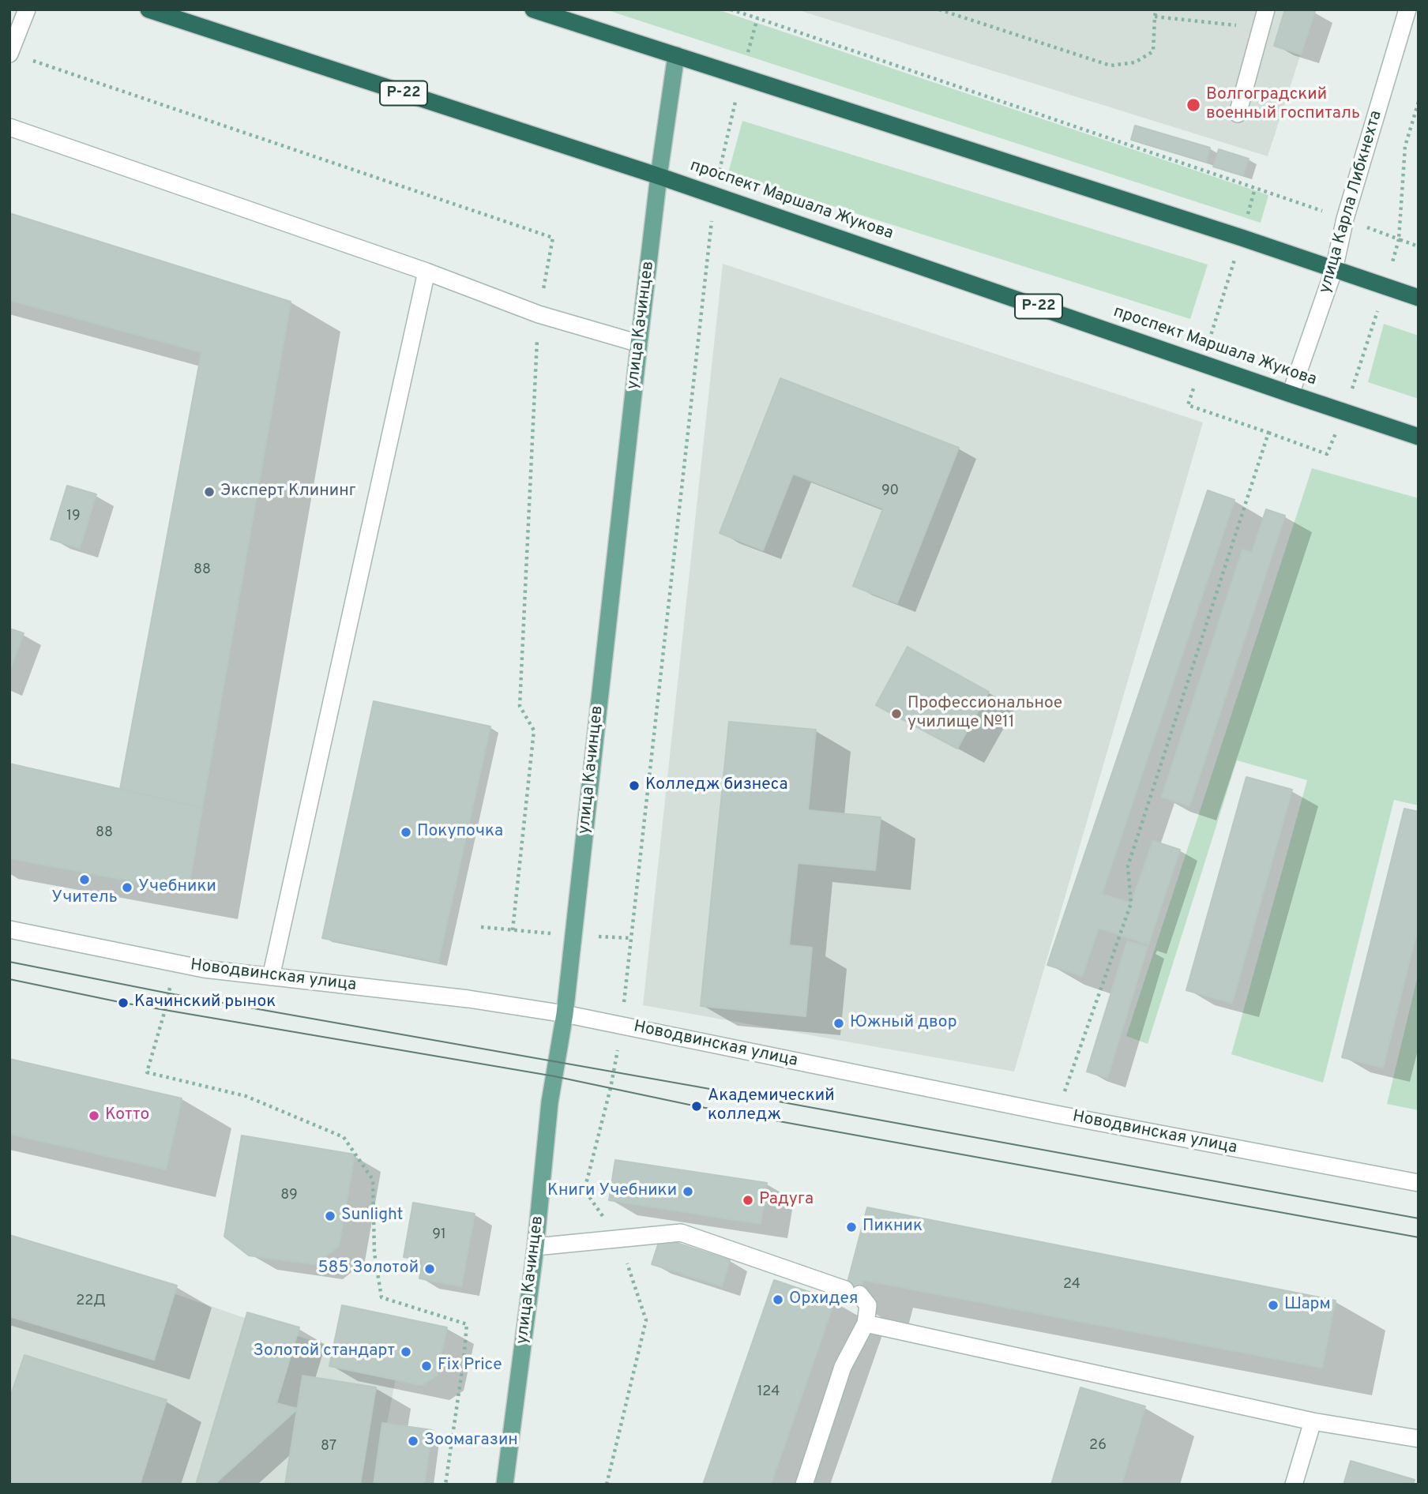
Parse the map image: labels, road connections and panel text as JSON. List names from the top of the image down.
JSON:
{
  "streets": {
    "highway": ["Р-22", "проспект Маршала Жукова"],
    "main road": ["улица Качинцев"],
    "street": ["улица Карла Либкнехта", "Новодвинская улица"]
  },
  "crossings": [
    ["проспект Маршала Жукова", "улица Карла Либкнехта"],
    ["проспект Маршала Жукова", "улица Качинцев"],
    ["улица Качинцев", "Новодвинская улица"]
  ],
  "places": [
    "Волгоградский военный госпиталь",
    "Эксперт Клининг",
    "Профессиональное училище №11",
    "Колледж бизнеса",
    "Покупочка",
    "Учитель",
    "Учебники",
    "Качинский рынок",
    "Южный двор",
    "Академический колледж",
    "Котто",
    "Книги Учебники",
    "Радуга",
    "Sunlight",
    "Пикник",
    "585 Золотой",
    "Орхидея",
    "Шарм",
    "Золотой стандарт",
    "Fix Price",
    "Зоомагазин"
  ],
  "house_numbers": [
    "90",
    "19",
    "88",
    "88",
    "89",
    "91",
    "24",
    "22Д",
    "124",
    "26",
    "87"
  ]
}
